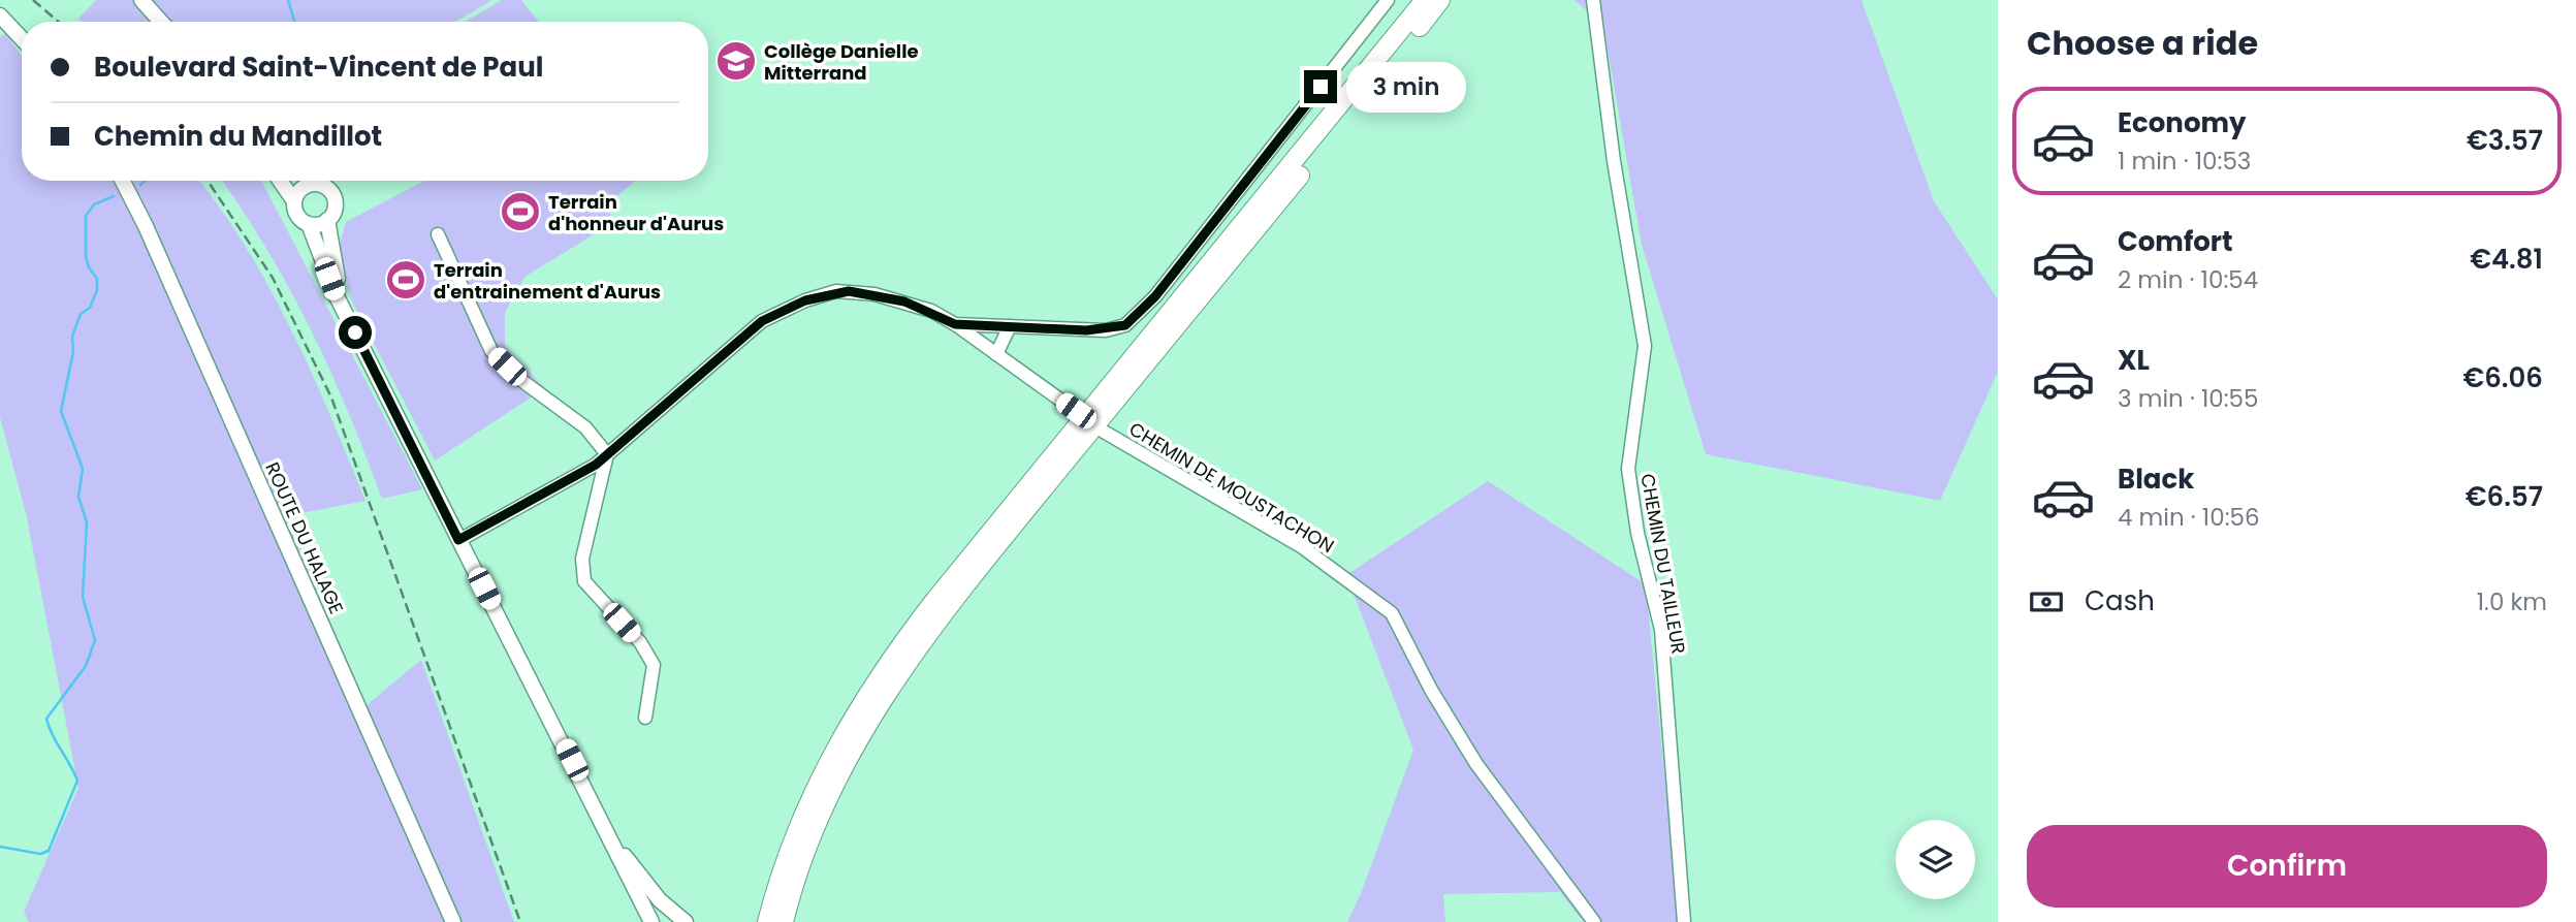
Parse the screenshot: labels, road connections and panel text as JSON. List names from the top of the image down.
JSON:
{
  "streets": {
    "main road": ["ROUTE DU HALAGE"],
    "street": ["CHEMIN DE MOUSTACHON", "CHEMIN DU TAILLEUR"]
  },
  "places": {
    "school or university": ["Collège Danielle Mitterrand"],
    "sports": ["Terrain d'honneur d'Aurus", "Terrain d'entrainement d'Aurus"]
  },
  "page": {
    "heading": "Choose a ride",
    "banner": ["Boulevard Saint-Vincent de Paul", "Chemin du Mandillot"],
    "bubble": "3 min",
    "list": [
      {
        "name": "Economy",
        "note": "1 min · 10:53",
        "value": "€3.57"
      },
      {
        "name": "Comfort",
        "note": "2 min · 10:54",
        "value": "€4.81"
      },
      {
        "name": "XL",
        "note": "3 min · 10:55",
        "value": "€6.06"
      },
      {
        "name": "Black",
        "note": "4 min · 10:56",
        "value": "€6.57"
      }
    ],
    "pay": ["Cash", "1.0 km"],
    "buttons": "Confirm"
  }
}
